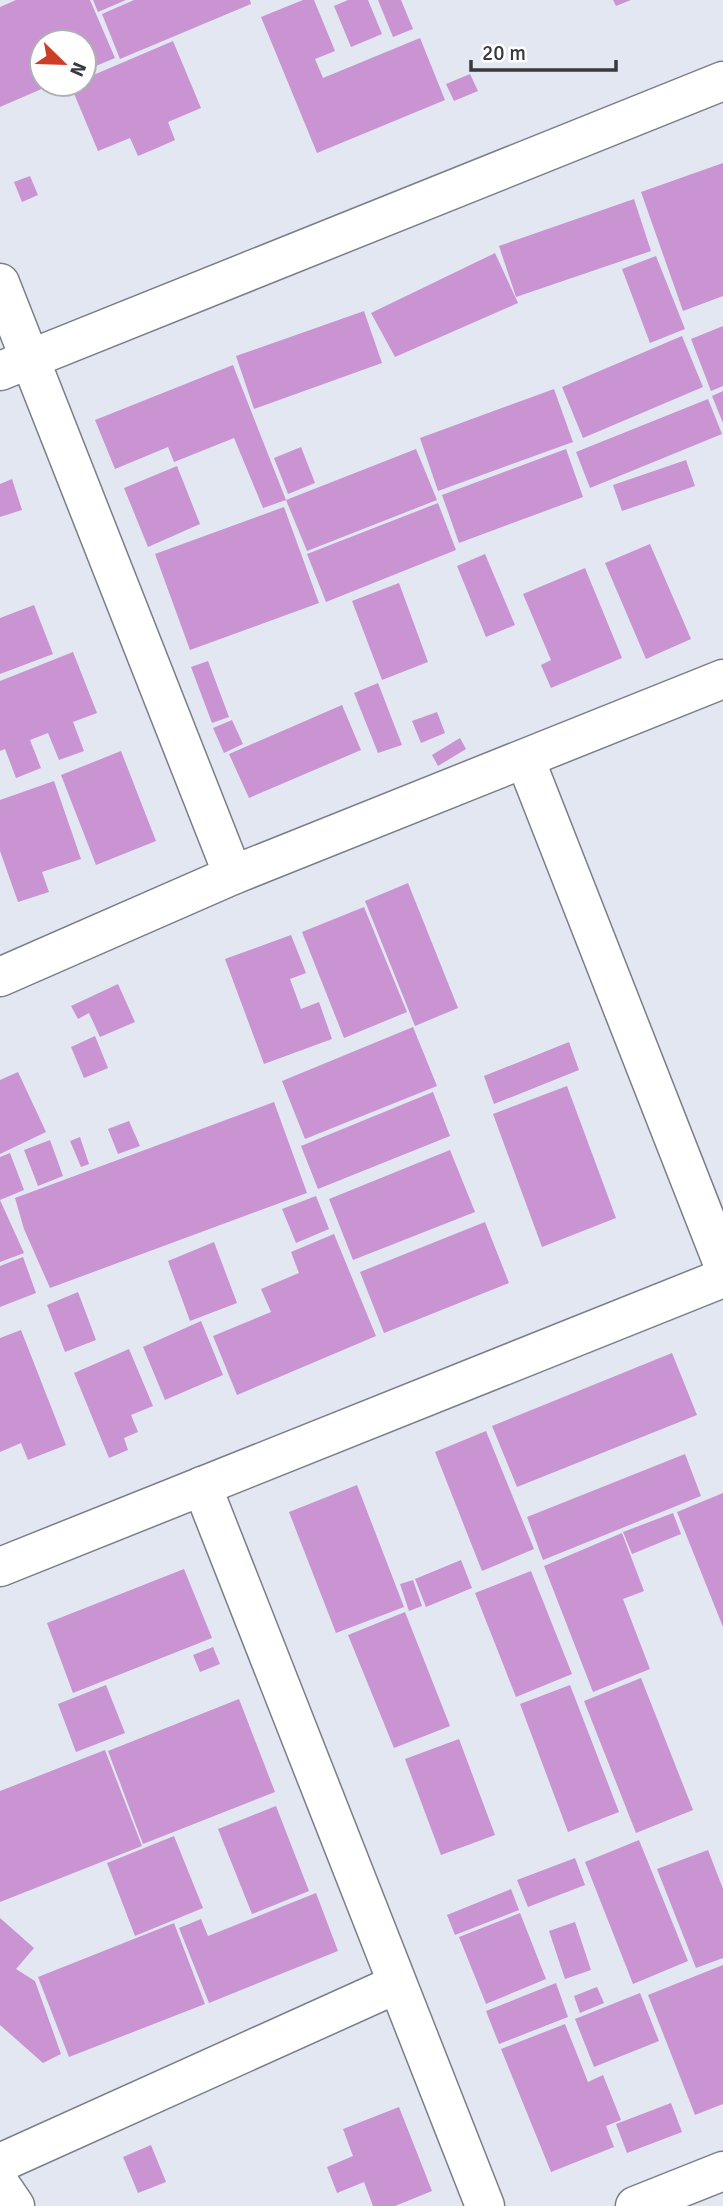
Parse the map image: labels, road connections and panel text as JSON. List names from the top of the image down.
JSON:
{
  "scale_bar": "20 m",
  "north": "bottom right"
}
